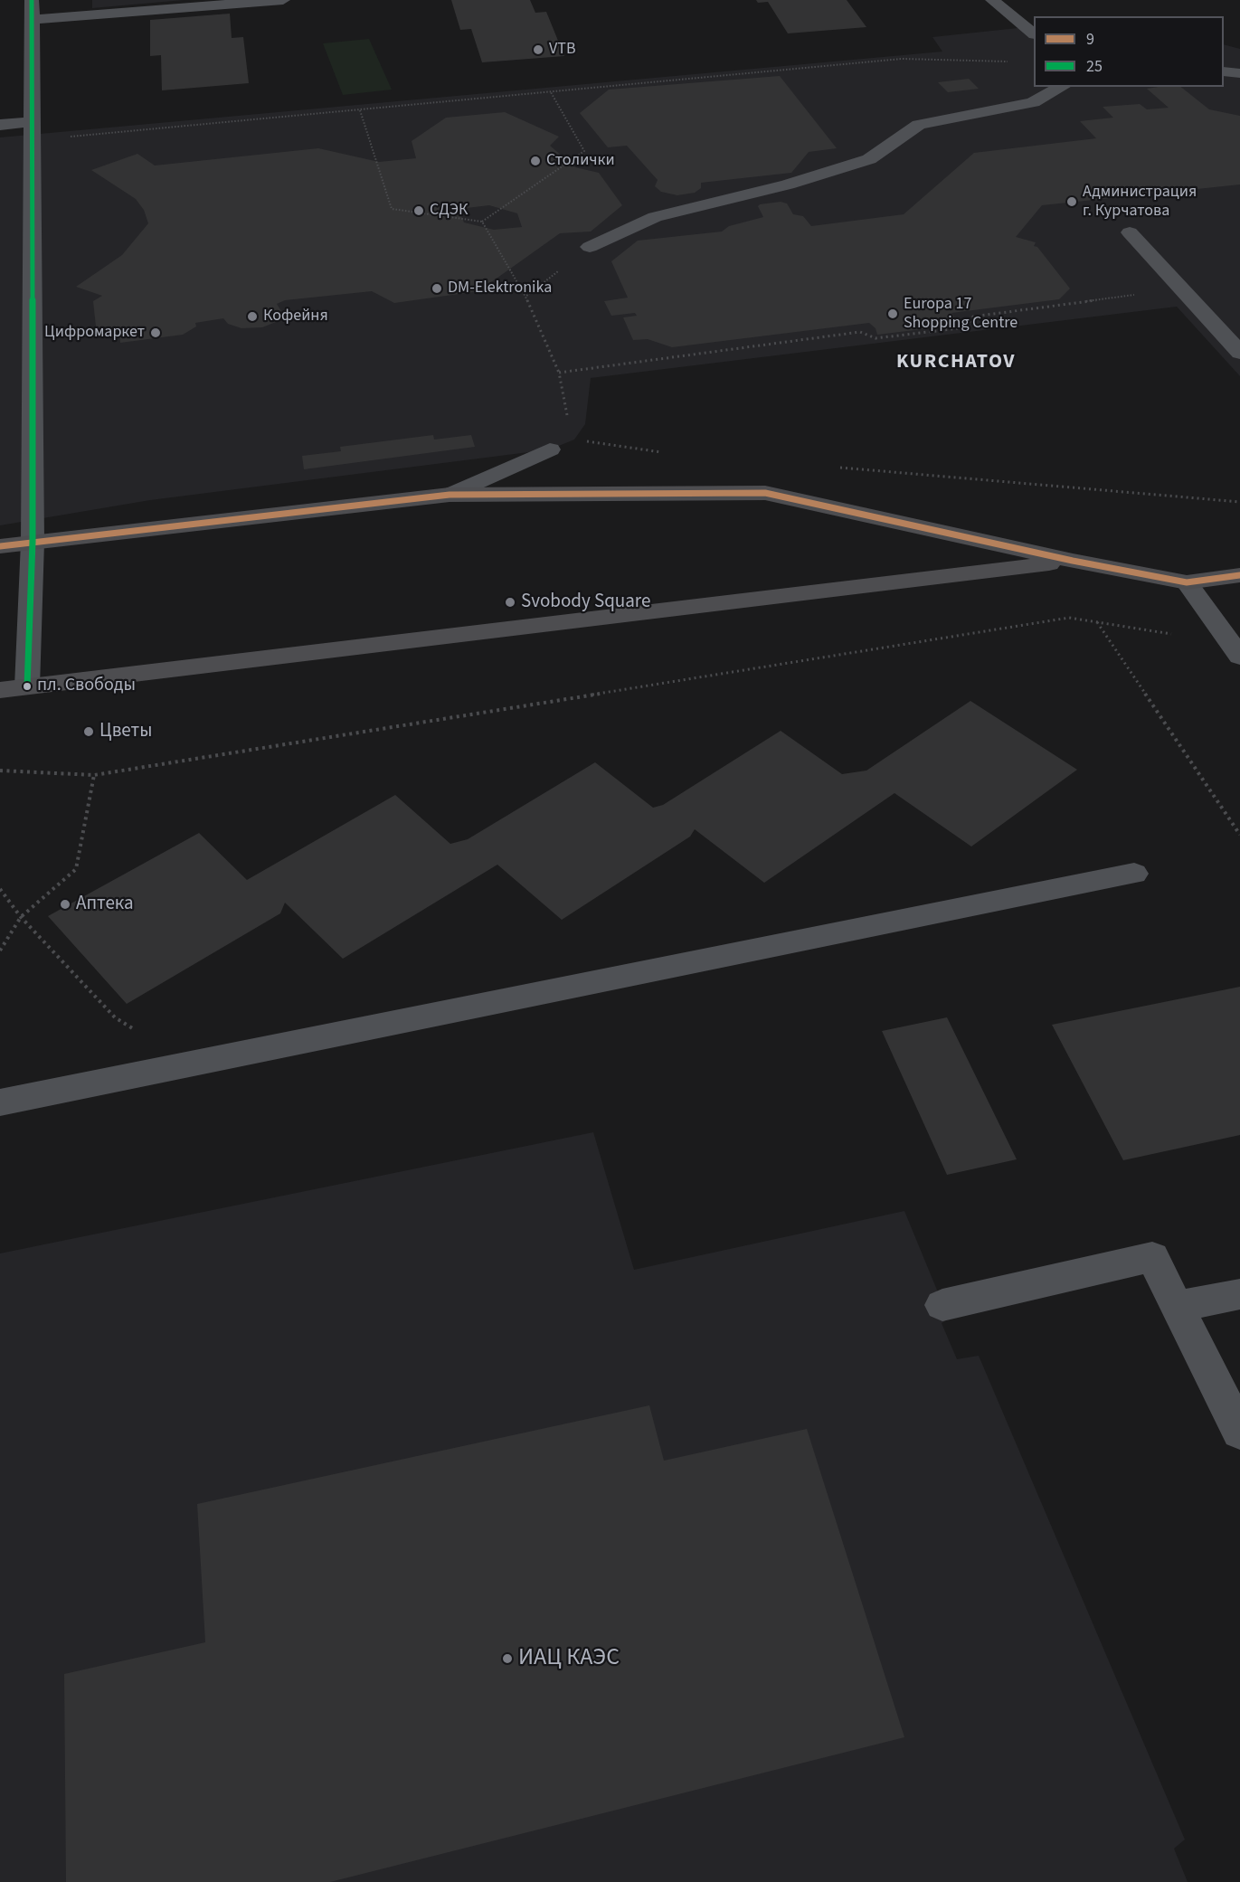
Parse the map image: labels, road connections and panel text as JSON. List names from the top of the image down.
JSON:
{
  "districts": ["KURCHATOV"],
  "places": [
    "VTB",
    "Столички",
    "Администрация г. Курчатова",
    "СДЭК",
    "DM-Elektronika",
    "Europa 17 Shopping Centre",
    "Кофейня",
    "Цифромаркет",
    "Svobody Square",
    "пл. Свободы",
    "Цветы",
    "Аптека",
    "ИАЦ КАЭС"
  ],
  "lines": ["transit line 25", "transit line 9"],
  "legend": ["9", "25"]
}
